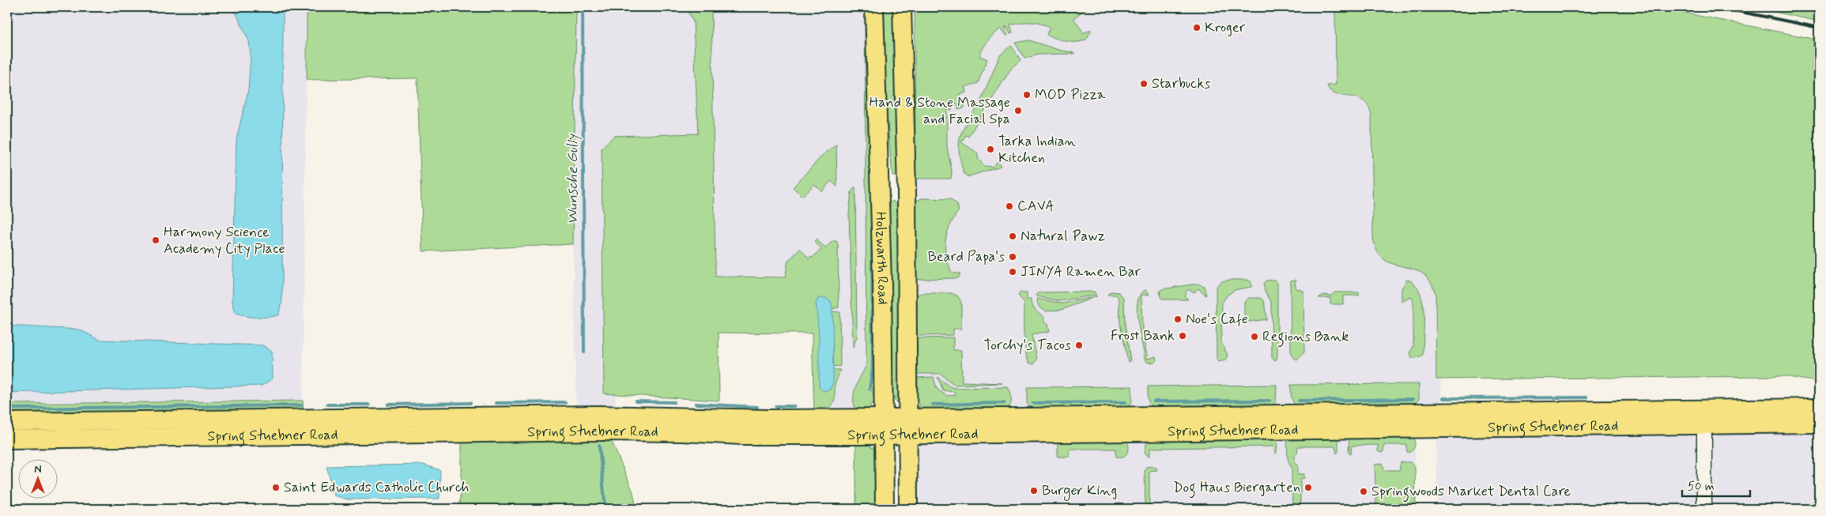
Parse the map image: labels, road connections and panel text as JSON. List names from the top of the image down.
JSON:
{
  "streets": {
    "main road": ["Holzwarth Road", "Spring Stuebner Road"]
  },
  "crossings": [
    ["Holzwarth Road", "Spring Stuebner Road"]
  ],
  "water": ["Wunsche Gully"],
  "places": [
    "Kroger",
    "Starbucks",
    "MOD Pizza",
    "Hand & Stone Massage and Facial Spa",
    "Tarka Indian Kitchen",
    "CAVA",
    "Natural Pawz",
    "Harmony Science Academy City Place",
    "Beard Papa's",
    "JINYA Ramen Bar",
    "Noe's Cafe",
    "Frost Bank",
    "Regions Bank",
    "Torchy's Tacos",
    "Saint Edwards Catholic Church",
    "Dog Haus Biergarten",
    "Burger King",
    "Springwoods Market Dental Care"
  ],
  "scale_bar": "50 m",
  "north": "top"
}
